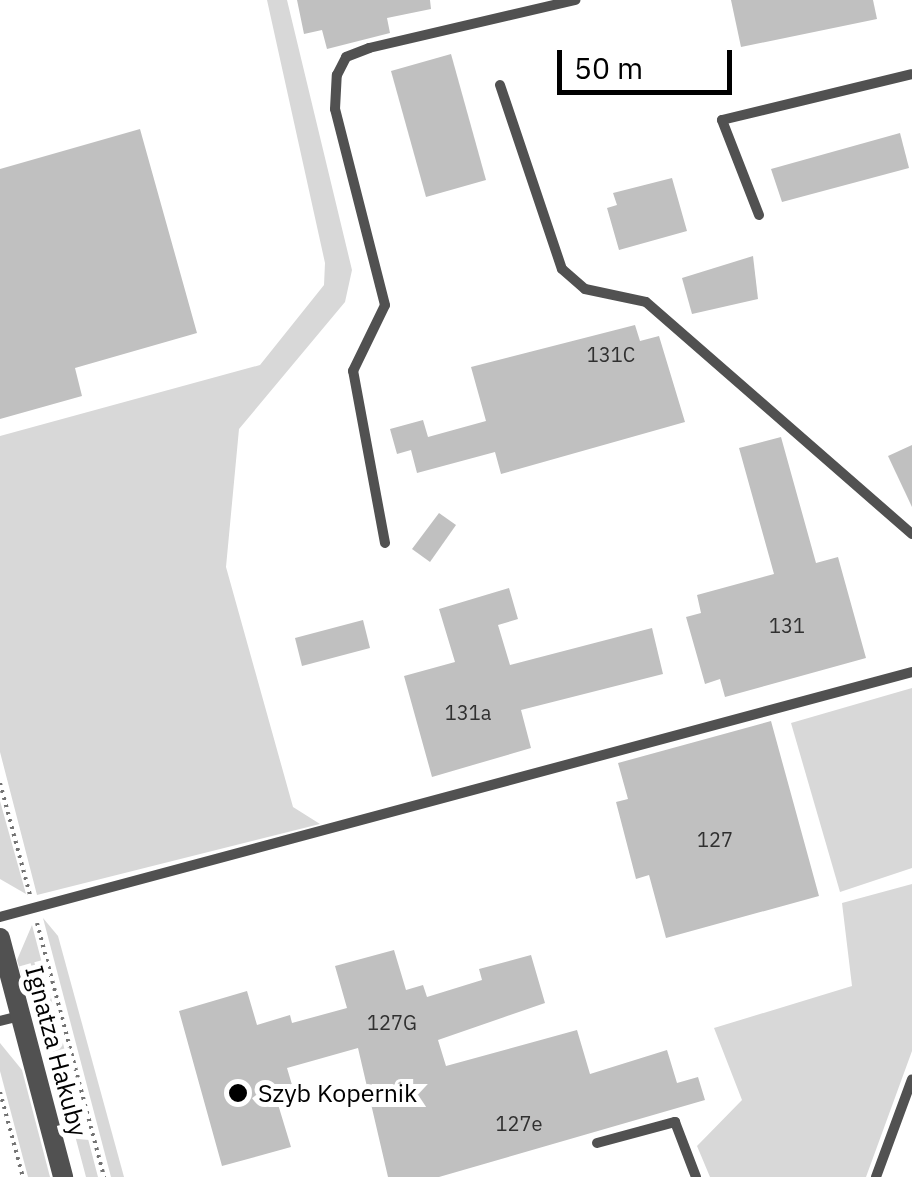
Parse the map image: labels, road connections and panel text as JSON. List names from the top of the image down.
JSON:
{
  "streets": {
    "street": ["Ignatza Hakuby"]
  },
  "places": ["Szyb Kopernik"],
  "house_numbers": [
    "131C",
    "131",
    "131a",
    "127",
    "127G",
    "127e"
  ],
  "scale_bar": "50 m"
}
